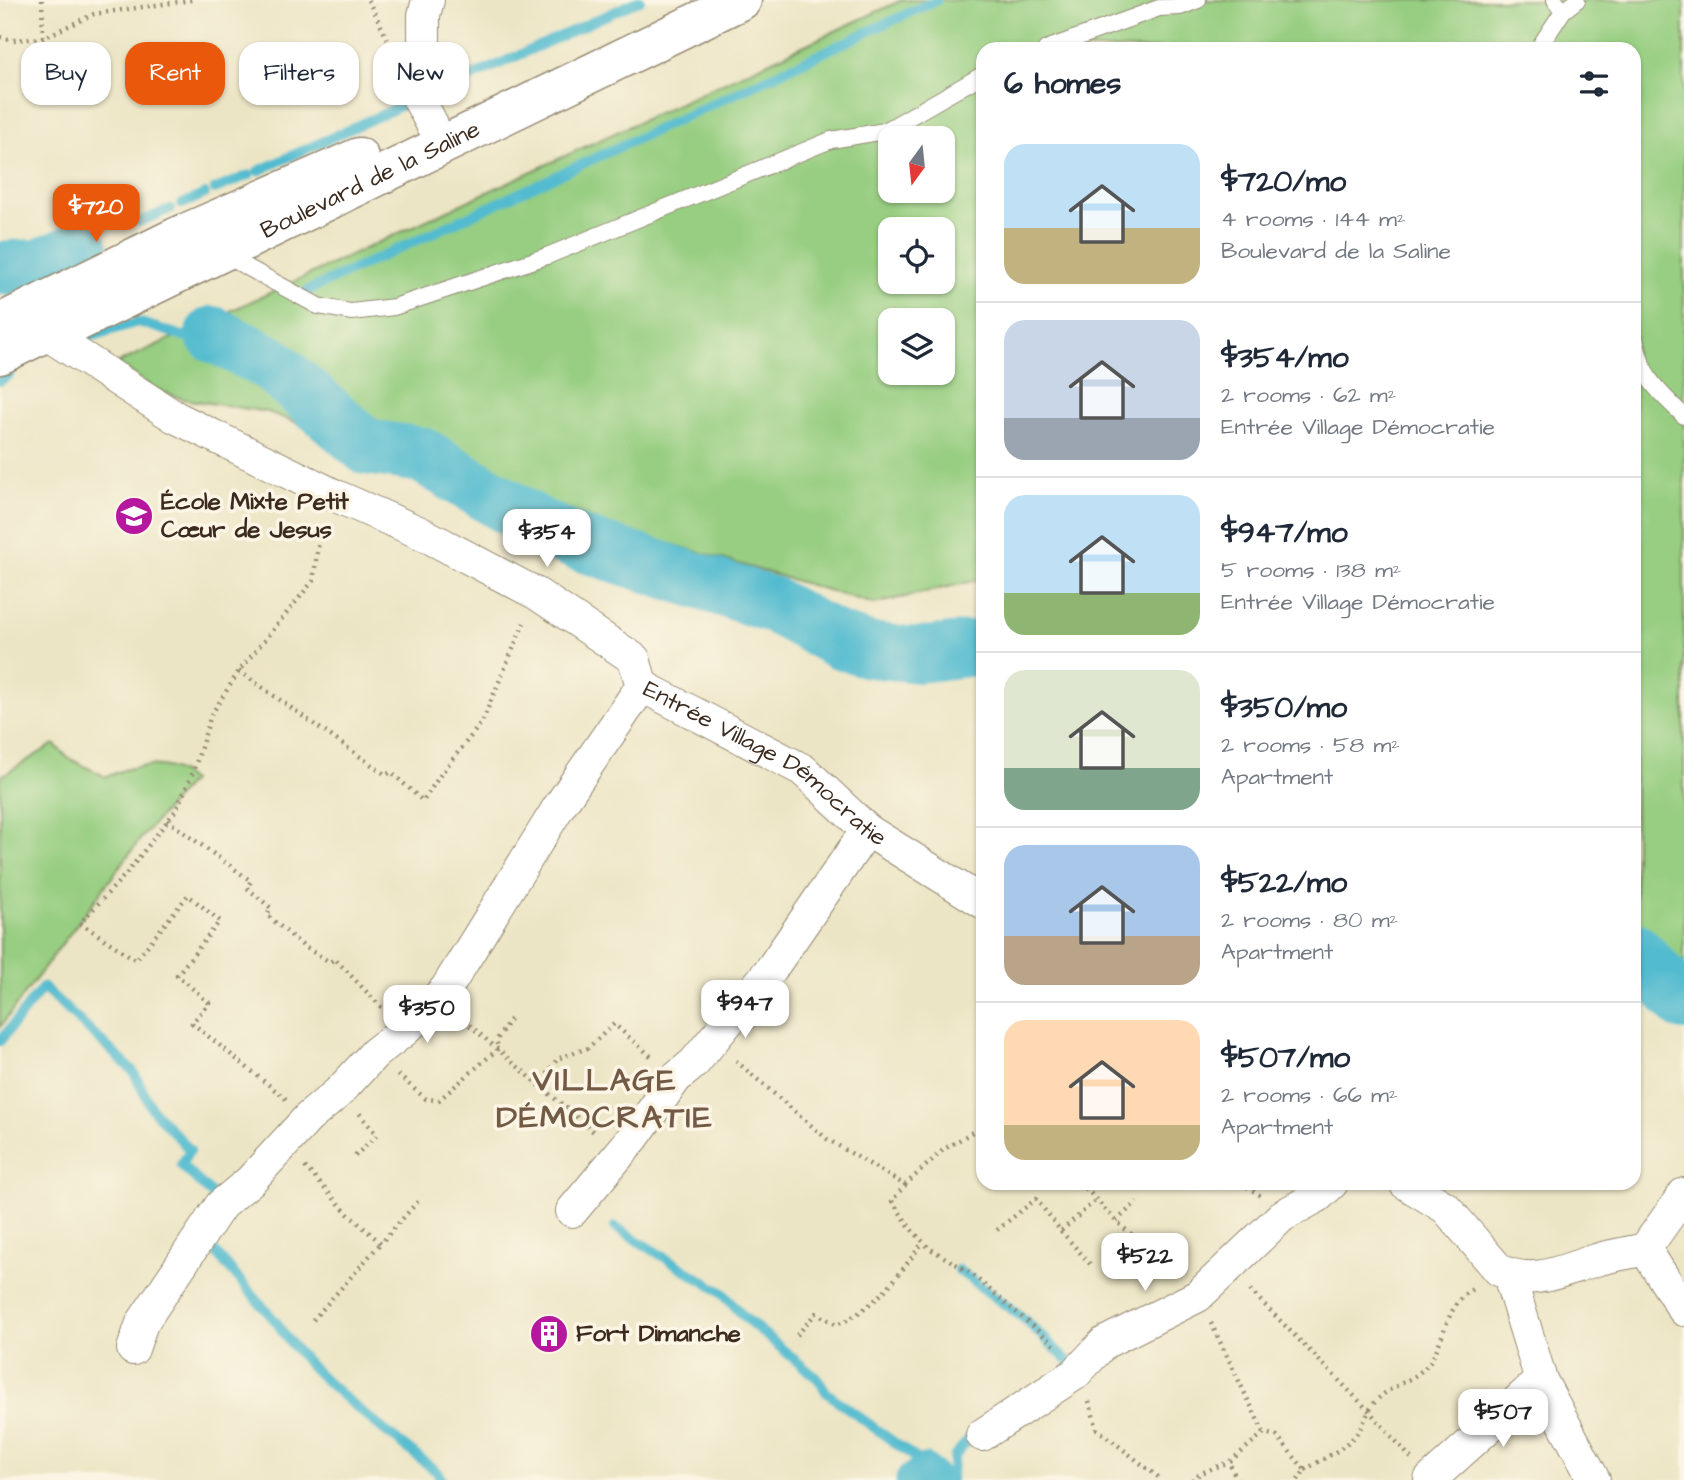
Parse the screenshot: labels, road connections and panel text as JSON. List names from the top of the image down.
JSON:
{
  "streets": {
    "main road": ["Boulevard de la Saline"],
    "street": ["Entrée Village Démocratie"]
  },
  "crossings": [
    ["Boulevard de la Saline", "Entrée Village Démocratie"]
  ],
  "districts": ["VILLAGE DÉMOCRATIE"],
  "places": {
    "school or university": ["École Mixte Petit Cœur de Jesus"],
    "building": ["Fort Dimanche"]
  },
  "north": "bottom",
  "page": {
    "chip": [
      "Buy",
      "Rent",
      "Filters",
      "New"
    ],
    "heading": "6 homes",
    "list": [
      {
        "name": "$720/mo",
        "note": "4 rooms · 144 m² · Boulevard de la Saline"
      },
      {
        "name": "$354/mo",
        "note": "2 rooms · 62 m² · Entrée Village Démocratie"
      },
      {
        "name": "$947/mo",
        "note": "5 rooms · 138 m² · Entrée Village Démocratie"
      },
      {
        "name": "$350/mo",
        "note": "2 rooms · 58 m² · Apartment"
      },
      {
        "name": "$522/mo",
        "note": "2 rooms · 80 m² · Apartment"
      },
      {
        "name": "$507/mo",
        "note": "2 rooms · 66 m² · Apartment"
      }
    ],
    "price": [
      "$720",
      "$354",
      "$947",
      "$350",
      "$522",
      "$507"
    ]
  }
}
